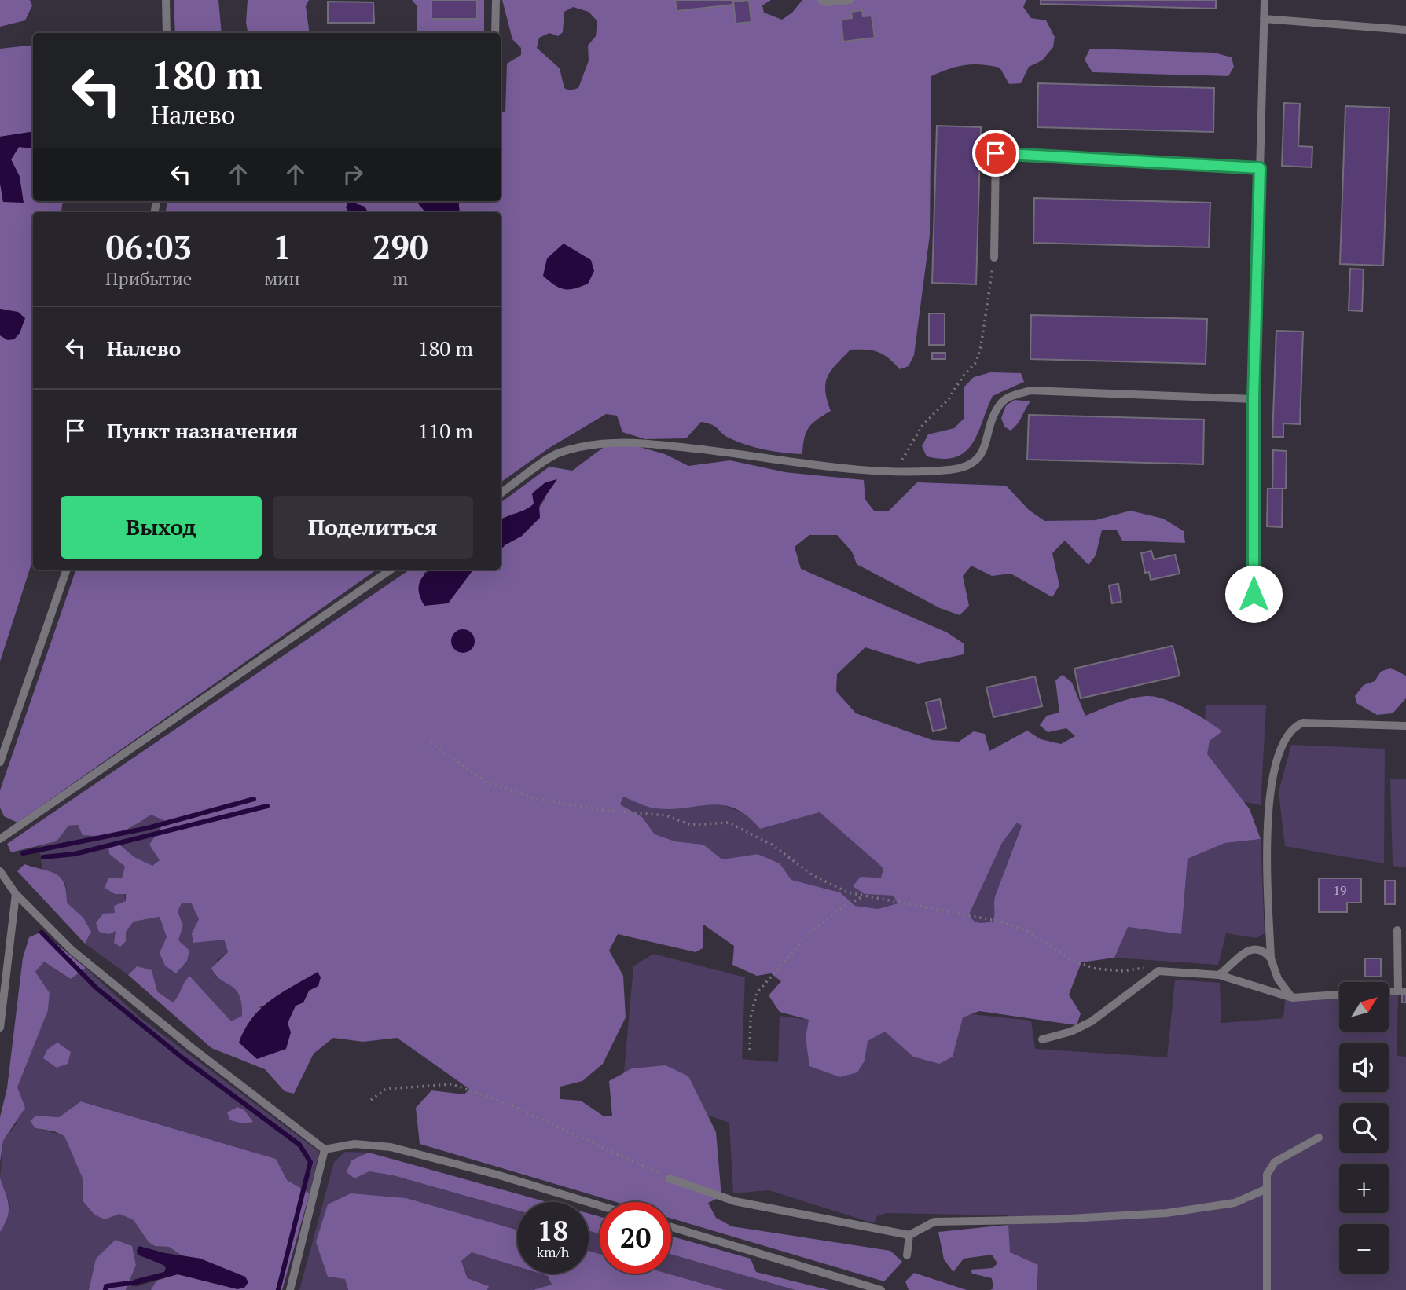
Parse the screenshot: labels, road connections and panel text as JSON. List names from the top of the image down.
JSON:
{
  "house_numbers": ["19"],
  "north": "top right",
  "page": {
    "turn": ["180 m", "Налево"],
    "eta": [
      "06:03",
      "Прибытие",
      "1",
      "мин",
      "290",
      "m"
    ],
    "list": [
      {
        "name": "Налево",
        "value": "180 m"
      },
      {
        "name": "Пункт назначения",
        "value": "110 m"
      }
    ],
    "buttons": ["Выход", "Поделиться"],
    "map_buttons": ["+", "−"],
    "speed": "18 km/h",
    "limit": "20"
  }
}
